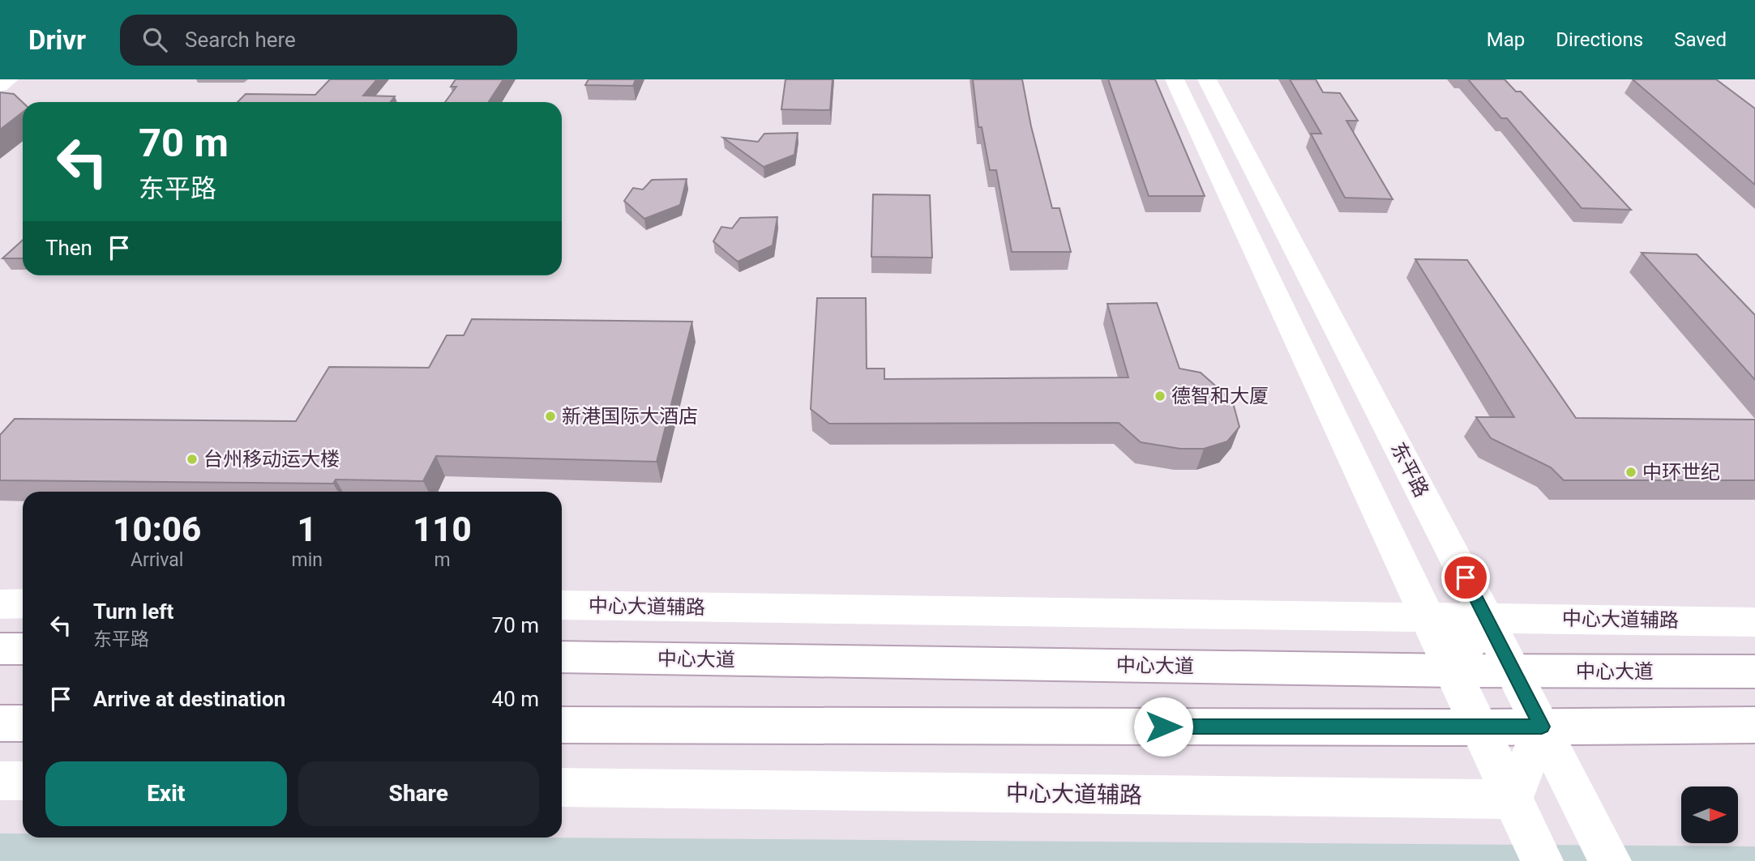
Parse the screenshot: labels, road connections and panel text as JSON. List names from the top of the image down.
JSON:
{
  "streets": {
    "main road": ["东平路", "中心大道辅路", "中心大道"]
  },
  "crossings": [
    ["东平路", "中心大道辅路"],
    ["东平路", "中心大道"]
  ],
  "places": [
    "德智和大厦",
    "新港国际大酒店",
    "台州移动运大楼",
    "中环世纪"
  ],
  "north": "right",
  "page": {
    "header": "Drivr",
    "search": "Search here",
    "nav": ["Map", "Directions", "Saved"],
    "turn": ["70 m", "东平路"],
    "then": "Then",
    "eta": [
      "10:06",
      "Arrival",
      "1",
      "min",
      "110",
      "m"
    ],
    "list": [
      {
        "name": "Turn left",
        "note": "东平路",
        "value": "70 m"
      },
      {
        "name": "Arrive at destination",
        "value": "40 m"
      }
    ],
    "buttons": ["Exit", "Share"]
  }
}
